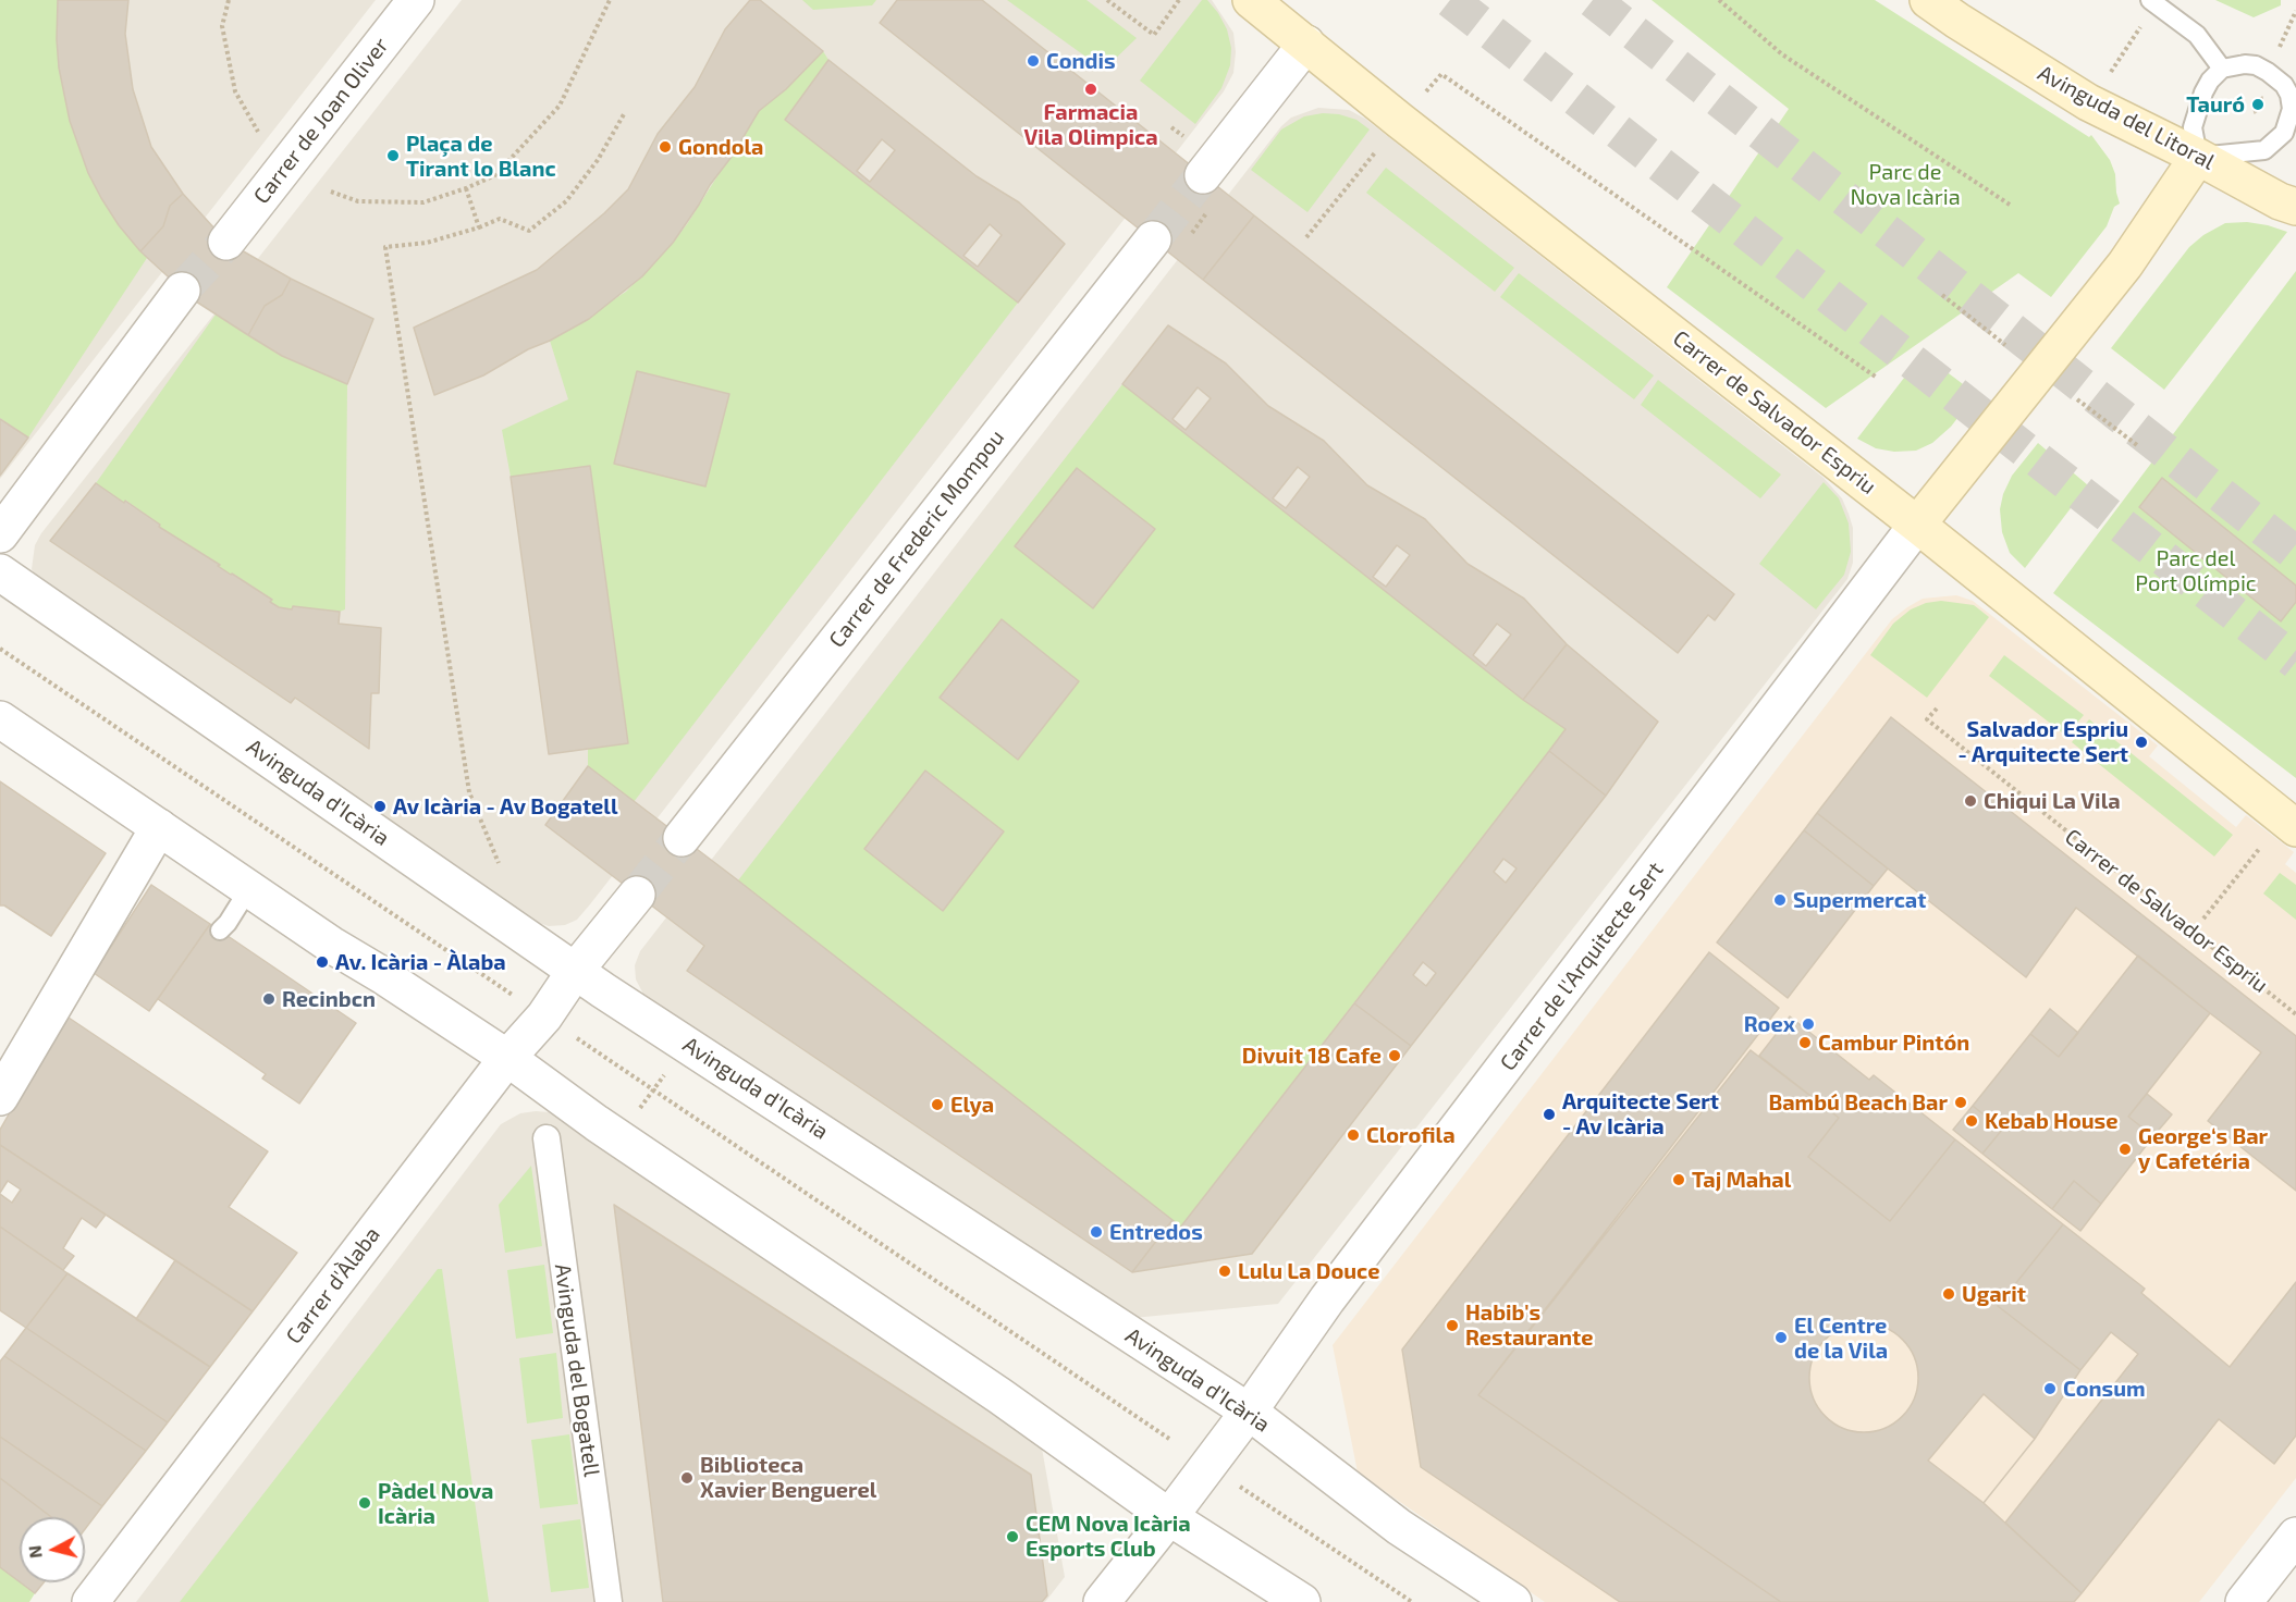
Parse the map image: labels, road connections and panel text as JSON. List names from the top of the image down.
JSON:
{
  "streets": {
    "main road": ["Avinguda del Litoral", "Carrer de Salvador Espriu"],
    "street": [
      "Carrer de Joan Oliver",
      "Carrer de Frederic Mompou",
      "Avinguda d'Icària",
      "Carrer de l'Arquitecte Sert",
      "Carrer d'Àlaba",
      "Avinguda del Bogatell"
    ]
  },
  "crossings": [
    ["Carrer de Salvador Espriu", "Carrer de l'Arquitecte Sert"],
    ["Avinguda d'Icària", "Carrer de l'Arquitecte Sert"],
    ["Avinguda d'Icària", "Carrer d'Àlaba"]
  ],
  "parks": ["Parc de Nova Icària", "Parc del Port Olímpic"],
  "places": [
    "Condis",
    "Farmacia Vila Olimpica",
    "Tauró",
    "Gondola",
    "Plaça de Tirant lo Blanc",
    "Salvador Espriu - Arquitecte Sert",
    "Chiqui La Vila",
    "Av Icària - Av Bogatell",
    "Supermercat",
    "Av. Icària - Àlaba",
    "Recinbcn",
    "Roex",
    "Cambur Pintón",
    "Divuit 18 Cafe",
    "Bambú Beach Bar",
    "Elya",
    "Arquitecte Sert - Av Icària",
    "Kebab House",
    "Clorofila",
    "George‘s Bar y Cafetéria",
    "Taj Mahal",
    "Entredos",
    "Lulu La Douce",
    "Ugarit",
    "Habib's Restaurante",
    "El Centre de la Vila",
    "Consum",
    "Biblioteca Xavier Benguerel",
    "Pàdel Nova Icària",
    "CEM Nova Icària Esports Club"
  ],
  "north": "left"
}
